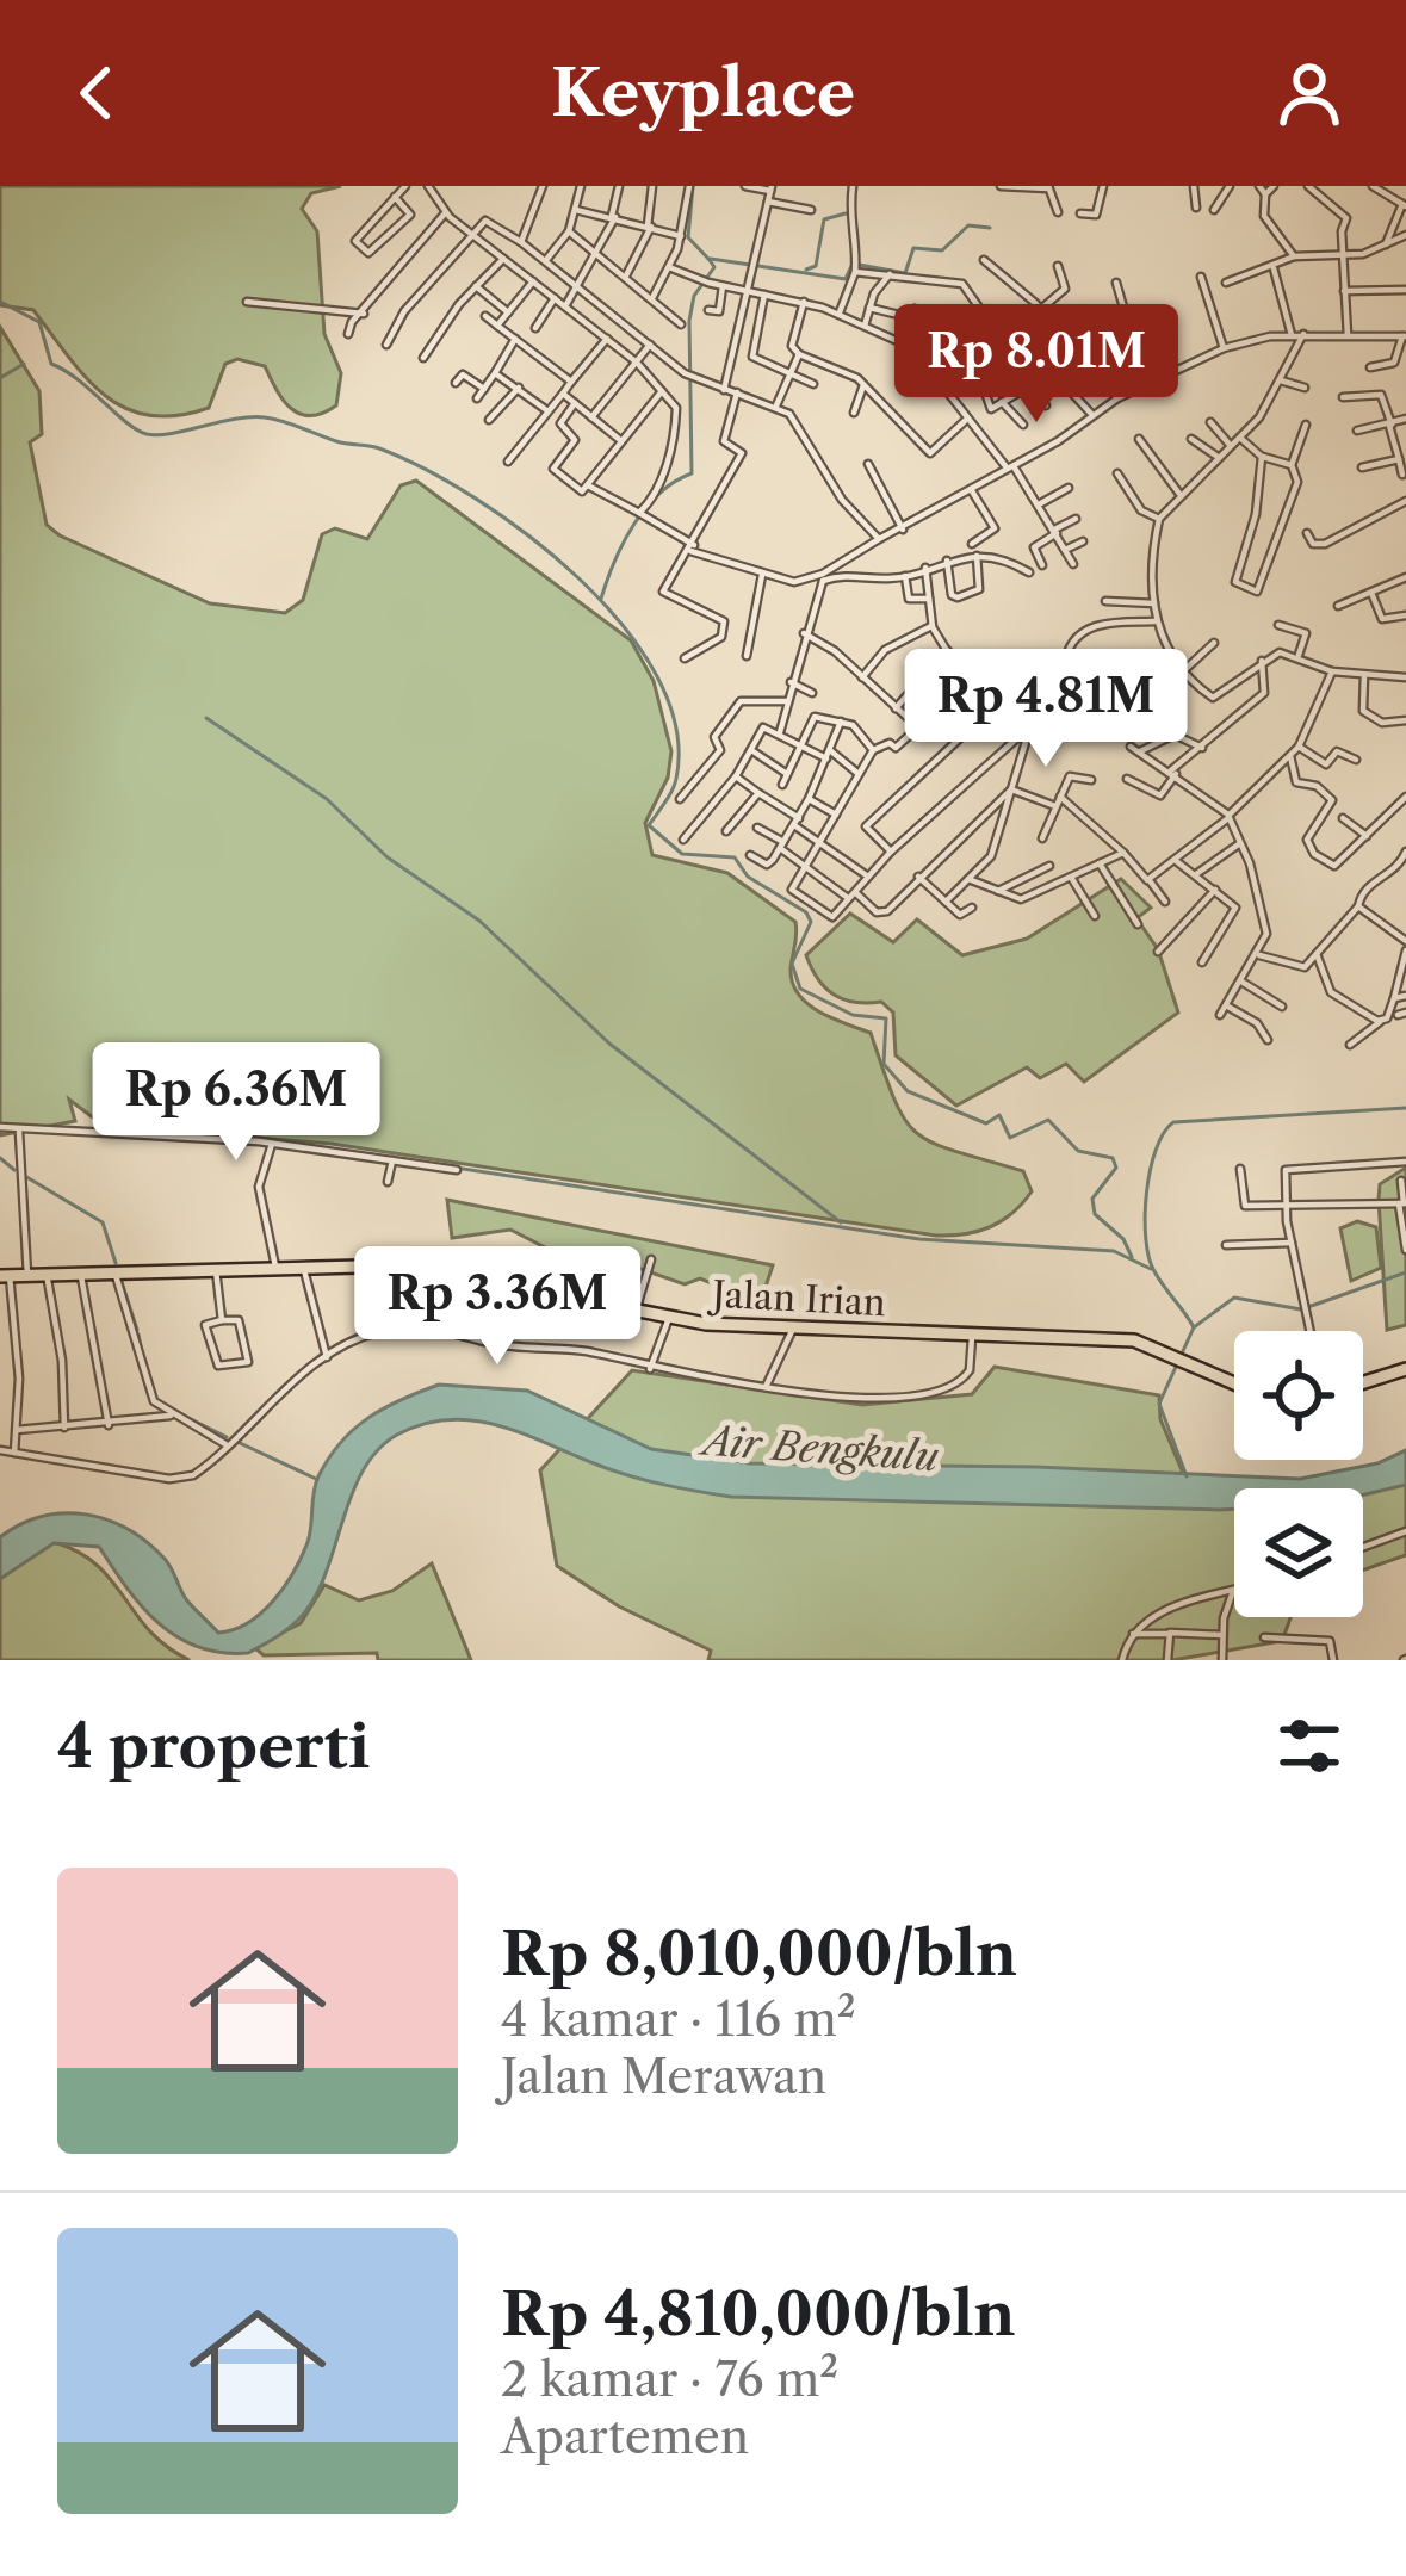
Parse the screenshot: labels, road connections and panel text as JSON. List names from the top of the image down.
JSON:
{
  "streets": {
    "main road": ["Jalan Irian"]
  },
  "water": ["Air Bengkulu"],
  "page": {
    "header": "Keyplace",
    "price": [
      "Rp 8.01M",
      "Rp 4.81M",
      "Rp 6.36M",
      "Rp 3.36M"
    ],
    "heading": "4 properti",
    "list": [
      {
        "name": "Rp 8,010,000/bln",
        "note": "4 kamar · 116 m² · Jalan Merawan"
      },
      {
        "name": "Rp 4,810,000/bln",
        "note": "2 kamar · 76 m² · Apartemen"
      }
    ]
  }
}
